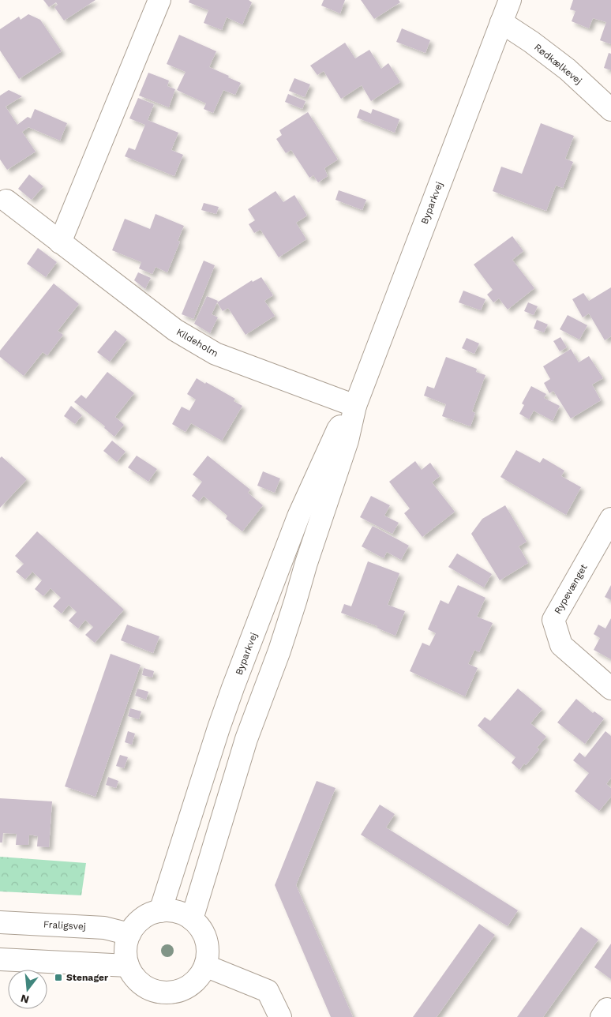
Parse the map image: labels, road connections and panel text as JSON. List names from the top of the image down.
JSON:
{
  "streets": {
    "street": [
      "Rødkælkevej",
      "Byparkvej",
      "Kildeholm",
      "Rypevænget",
      "Fraligsvej"
    ]
  },
  "crossings": [
    ["Rødkælkevej", "Byparkvej"],
    ["Byparkvej", "Kildeholm"],
    ["Byparkvej", "Fraligsvej"]
  ],
  "places": {
    "transit": ["Stenager"]
  },
  "north": "bottom"
}
